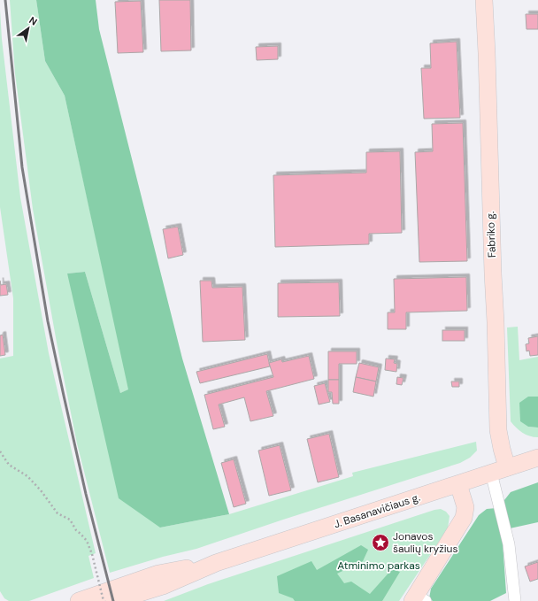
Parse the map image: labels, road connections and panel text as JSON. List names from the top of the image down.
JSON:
{
  "streets": {
    "street": ["Fabriko g.", "J. Basanavičiaus g."]
  },
  "crossings": [
    ["Fabriko g.", "J. Basanavičiaus g."]
  ],
  "parks": ["Atminimo parkas"],
  "places": {
    "place": ["Jonavos šaulių kryžius"]
  },
  "north": "top right"
}
